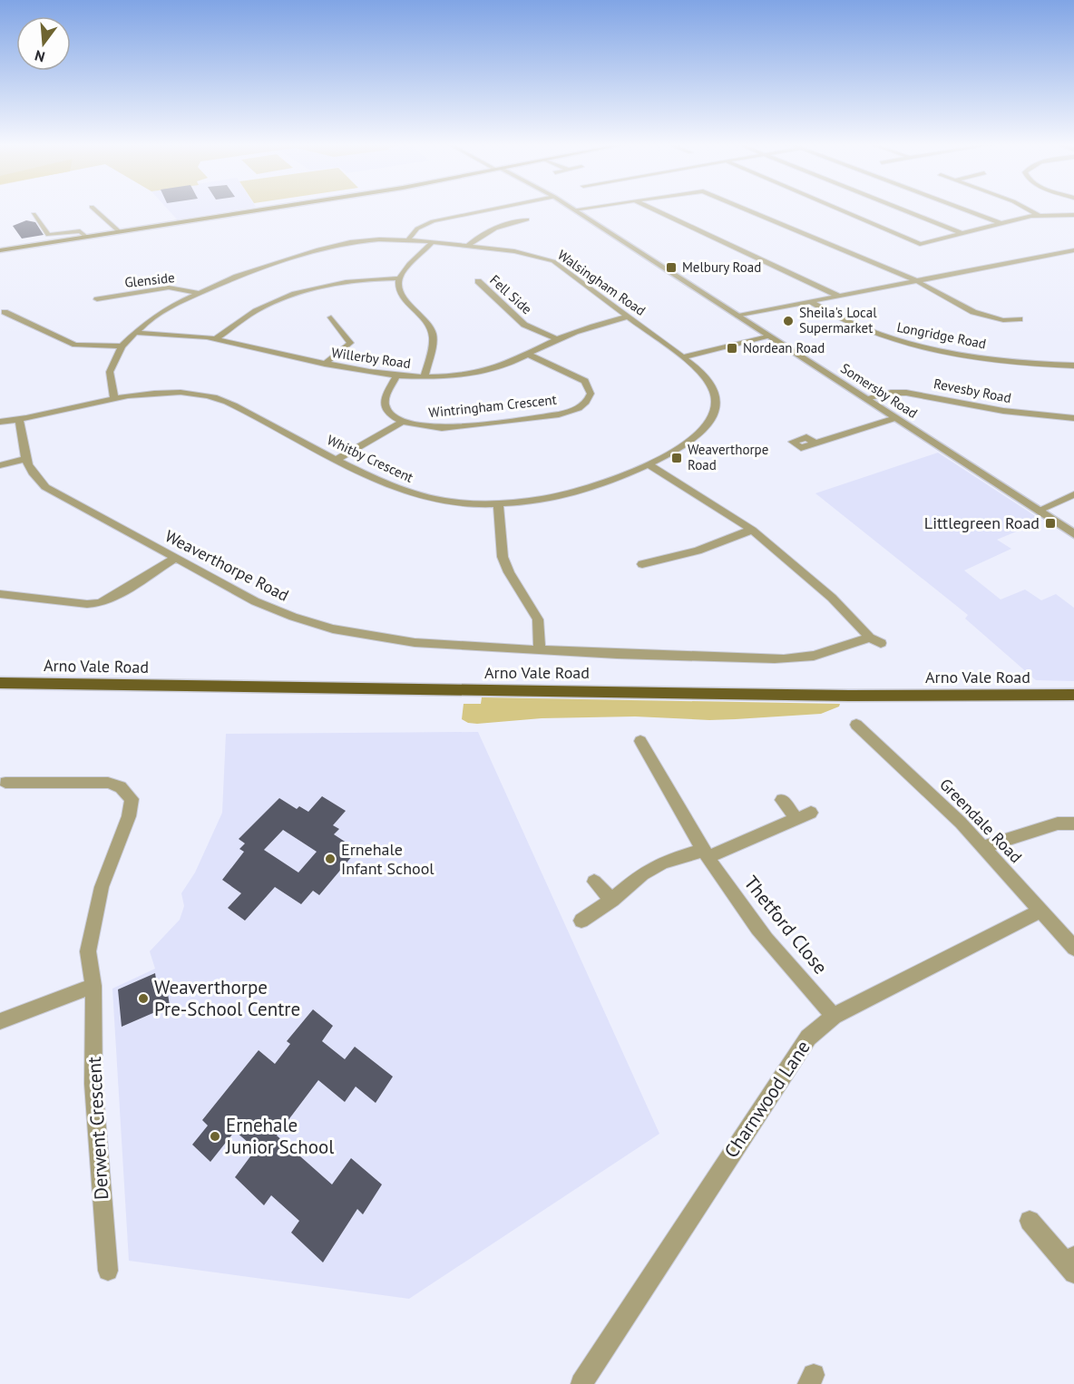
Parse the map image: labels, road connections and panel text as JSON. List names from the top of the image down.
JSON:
{
  "streets": {
    "main road": ["Arno Vale Road"],
    "street": [
      "Glenside",
      "Walsingham Road",
      "Fell Side",
      "Longridge Road",
      "Willerby Road",
      "Somersby Road",
      "Revesby Road",
      "Wintringham Crescent",
      "Whitby Crescent",
      "Weaverthorpe Road",
      "Greendale Road",
      "Thetford Close",
      "Charnwood Lane",
      "Derwent Crescent"
    ]
  },
  "crossings": [
    ["Glenside", "Walsingham Road"],
    ["Walsingham Road", "Willerby Road"],
    ["Walsingham Road", "Whitby Crescent"],
    ["Fell Side", "Willerby Road"],
    ["Willerby Road", "Wintringham Crescent"],
    ["Somersby Road", "Revesby Road"],
    ["Whitby Crescent", "Weaverthorpe Road"],
    ["Greendale Road", "Charnwood Lane"],
    ["Thetford Close", "Charnwood Lane"]
  ],
  "places": {
    "transit": [
      "Melbury Road",
      "Nordean Road",
      "Weaverthorpe Road",
      "Littlegreen Road"
    ],
    "other": [
      "Sheila's Local Supermarket",
      "Ernehale Infant School",
      "Weaverthorpe Pre-School Centre",
      "Ernehale Junior School"
    ]
  },
  "north": "bottom"
}
